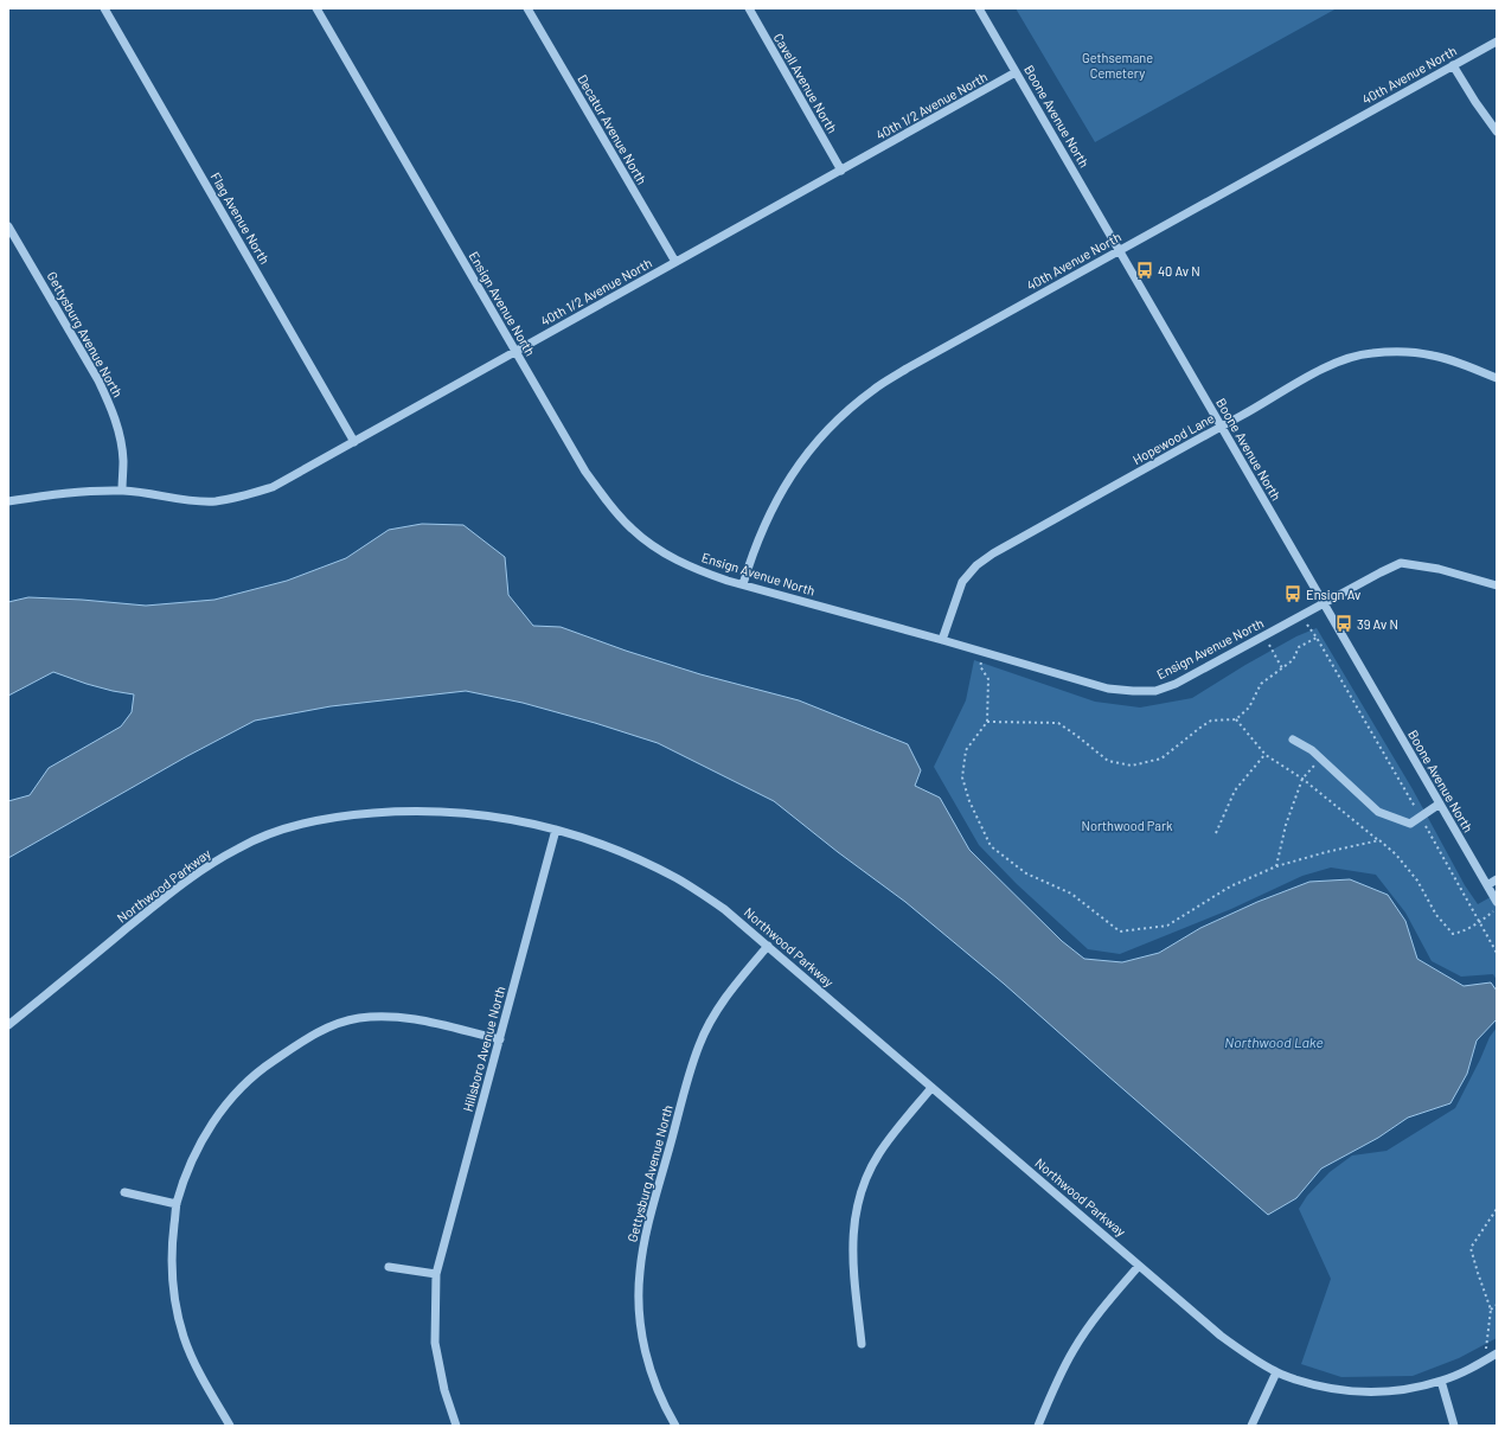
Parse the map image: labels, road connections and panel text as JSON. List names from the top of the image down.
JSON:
{
  "streets": {
    "street": [
      "40th Avenue North",
      "Cavell Avenue North",
      "40th 1/2 Avenue North",
      "Boone Avenue North",
      "Decatur Avenue North",
      "Flag Avenue North",
      "Ensign Avenue North",
      "Gettysburg Avenue North",
      "Hopewood Lane",
      "Northwood Parkway",
      "Hillsboro Avenue North"
    ]
  },
  "crossings": [
    ["40th Avenue North", "Boone Avenue North"],
    ["40th Avenue North", "Ensign Avenue North"],
    ["Cavell Avenue North", "40th 1/2 Avenue North"],
    ["40th 1/2 Avenue North", "Boone Avenue North"],
    ["40th 1/2 Avenue North", "Decatur Avenue North"],
    ["40th 1/2 Avenue North", "Flag Avenue North"],
    ["40th 1/2 Avenue North", "Ensign Avenue North"],
    ["40th 1/2 Avenue North", "Gettysburg Avenue North"],
    ["Boone Avenue North", "Ensign Avenue North"],
    ["Boone Avenue North", "Hopewood Lane"],
    ["Ensign Avenue North", "Hopewood Lane"],
    ["Gettysburg Avenue North", "Northwood Parkway"],
    ["Northwood Parkway", "Hillsboro Avenue North"]
  ],
  "water": ["Northwood Lake"],
  "parks": ["Gethsemane Cemetery", "Northwood Park"],
  "places": {
    "bus stop": ["40 Av N", "Ensign Av", "39 Av N"]
  }
}
